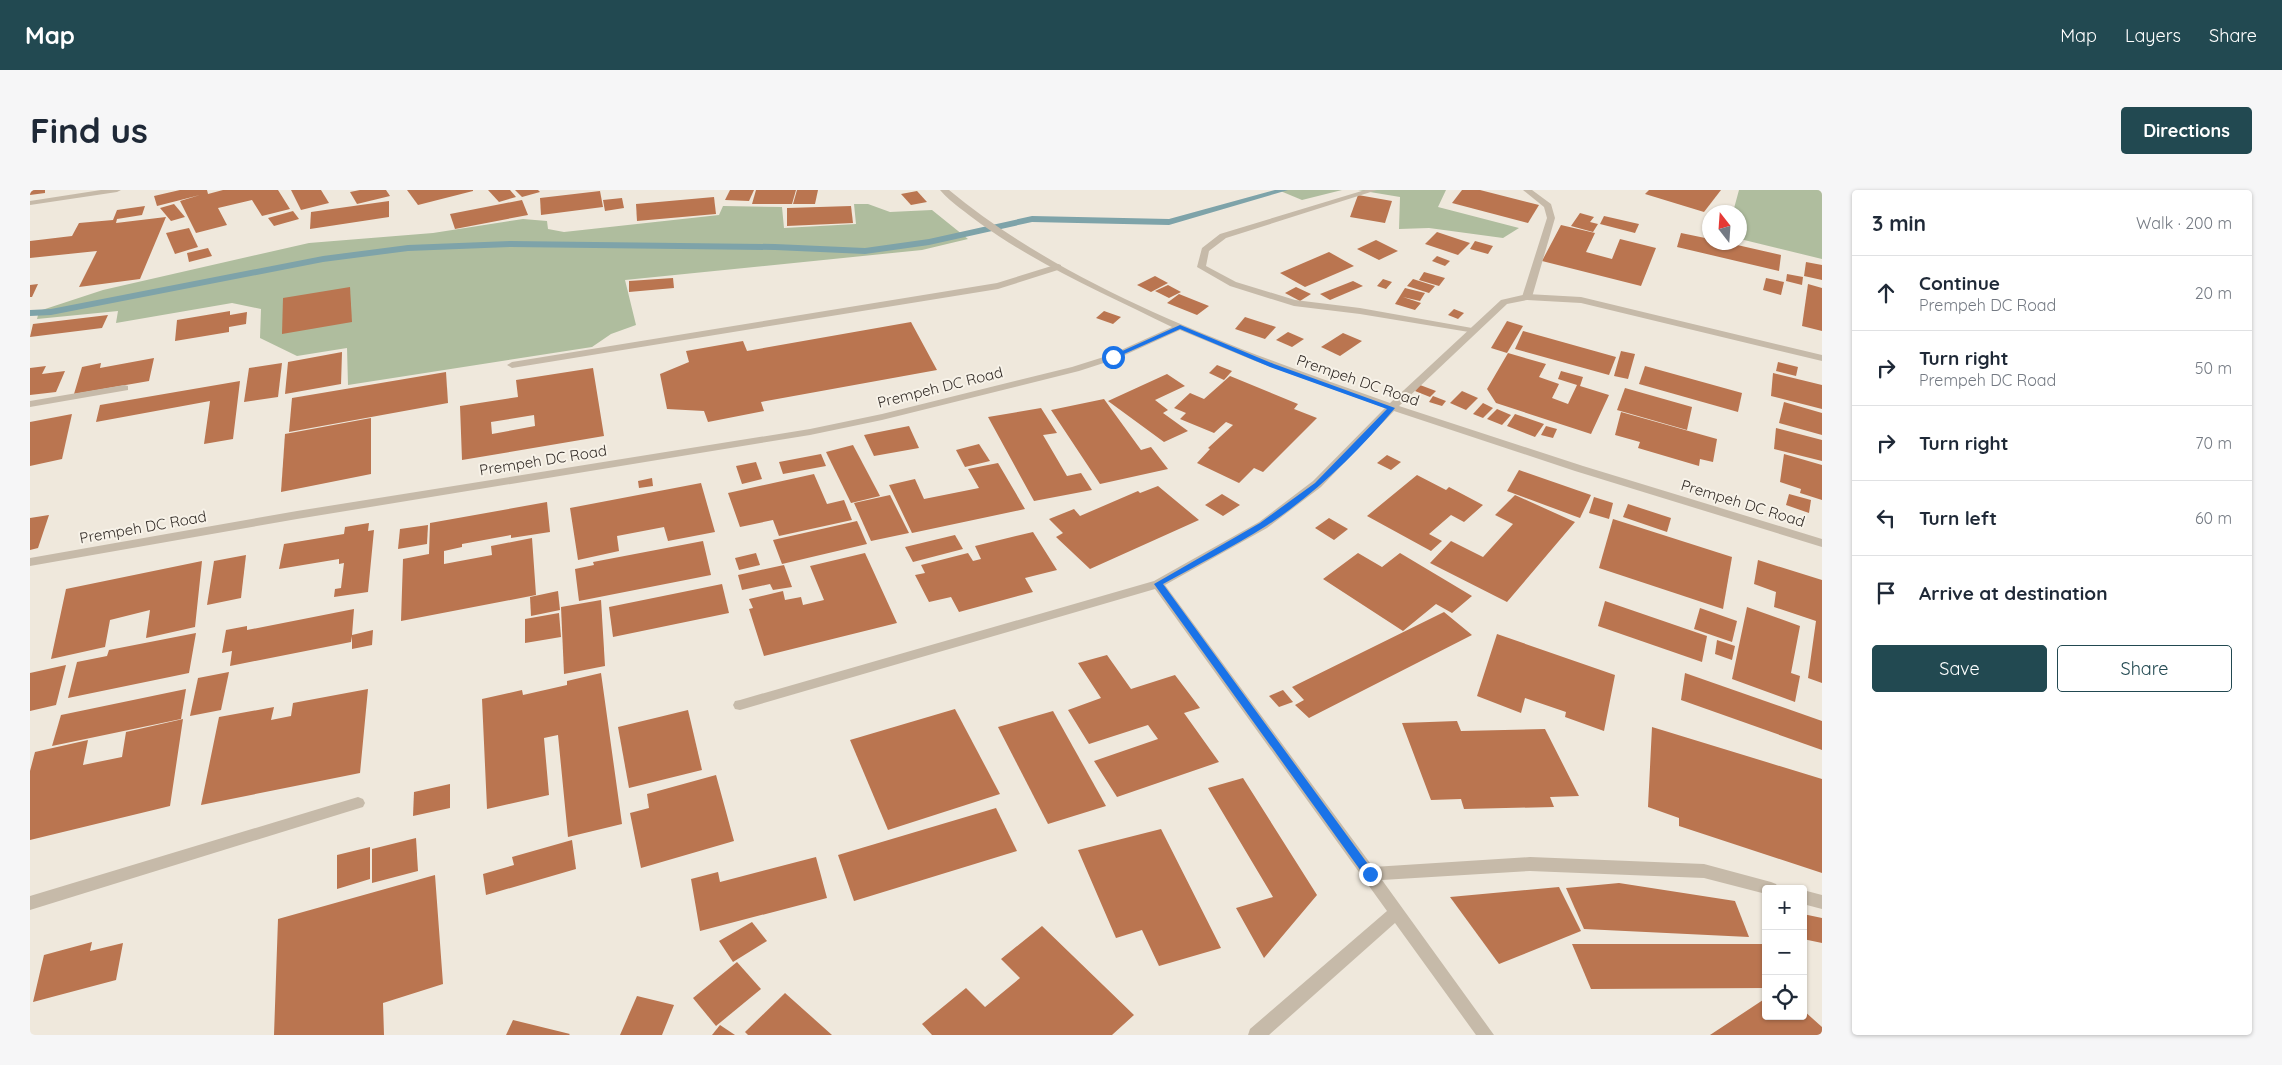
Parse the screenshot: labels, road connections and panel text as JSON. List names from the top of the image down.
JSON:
{
  "streets": {
    "street": ["Prempeh DC Road"]
  },
  "north": "top",
  "page": {
    "header": "Map",
    "nav": ["Map", "Layers", "Share"],
    "buttons": [
      "Directions",
      ["Save", "Share"]
    ],
    "title": "Find us",
    "heading": ["3 min", "Walk · 200 m"],
    "list": [
      ["Continue", "Prempeh DC Road", "20 m"],
      ["Turn right", "Prempeh DC Road", "50 m"],
      ["Turn right", "70 m"],
      ["Turn left", "60 m"],
      "Arrive at destination"
    ],
    "map_buttons": ["+", "−"]
  }
}
